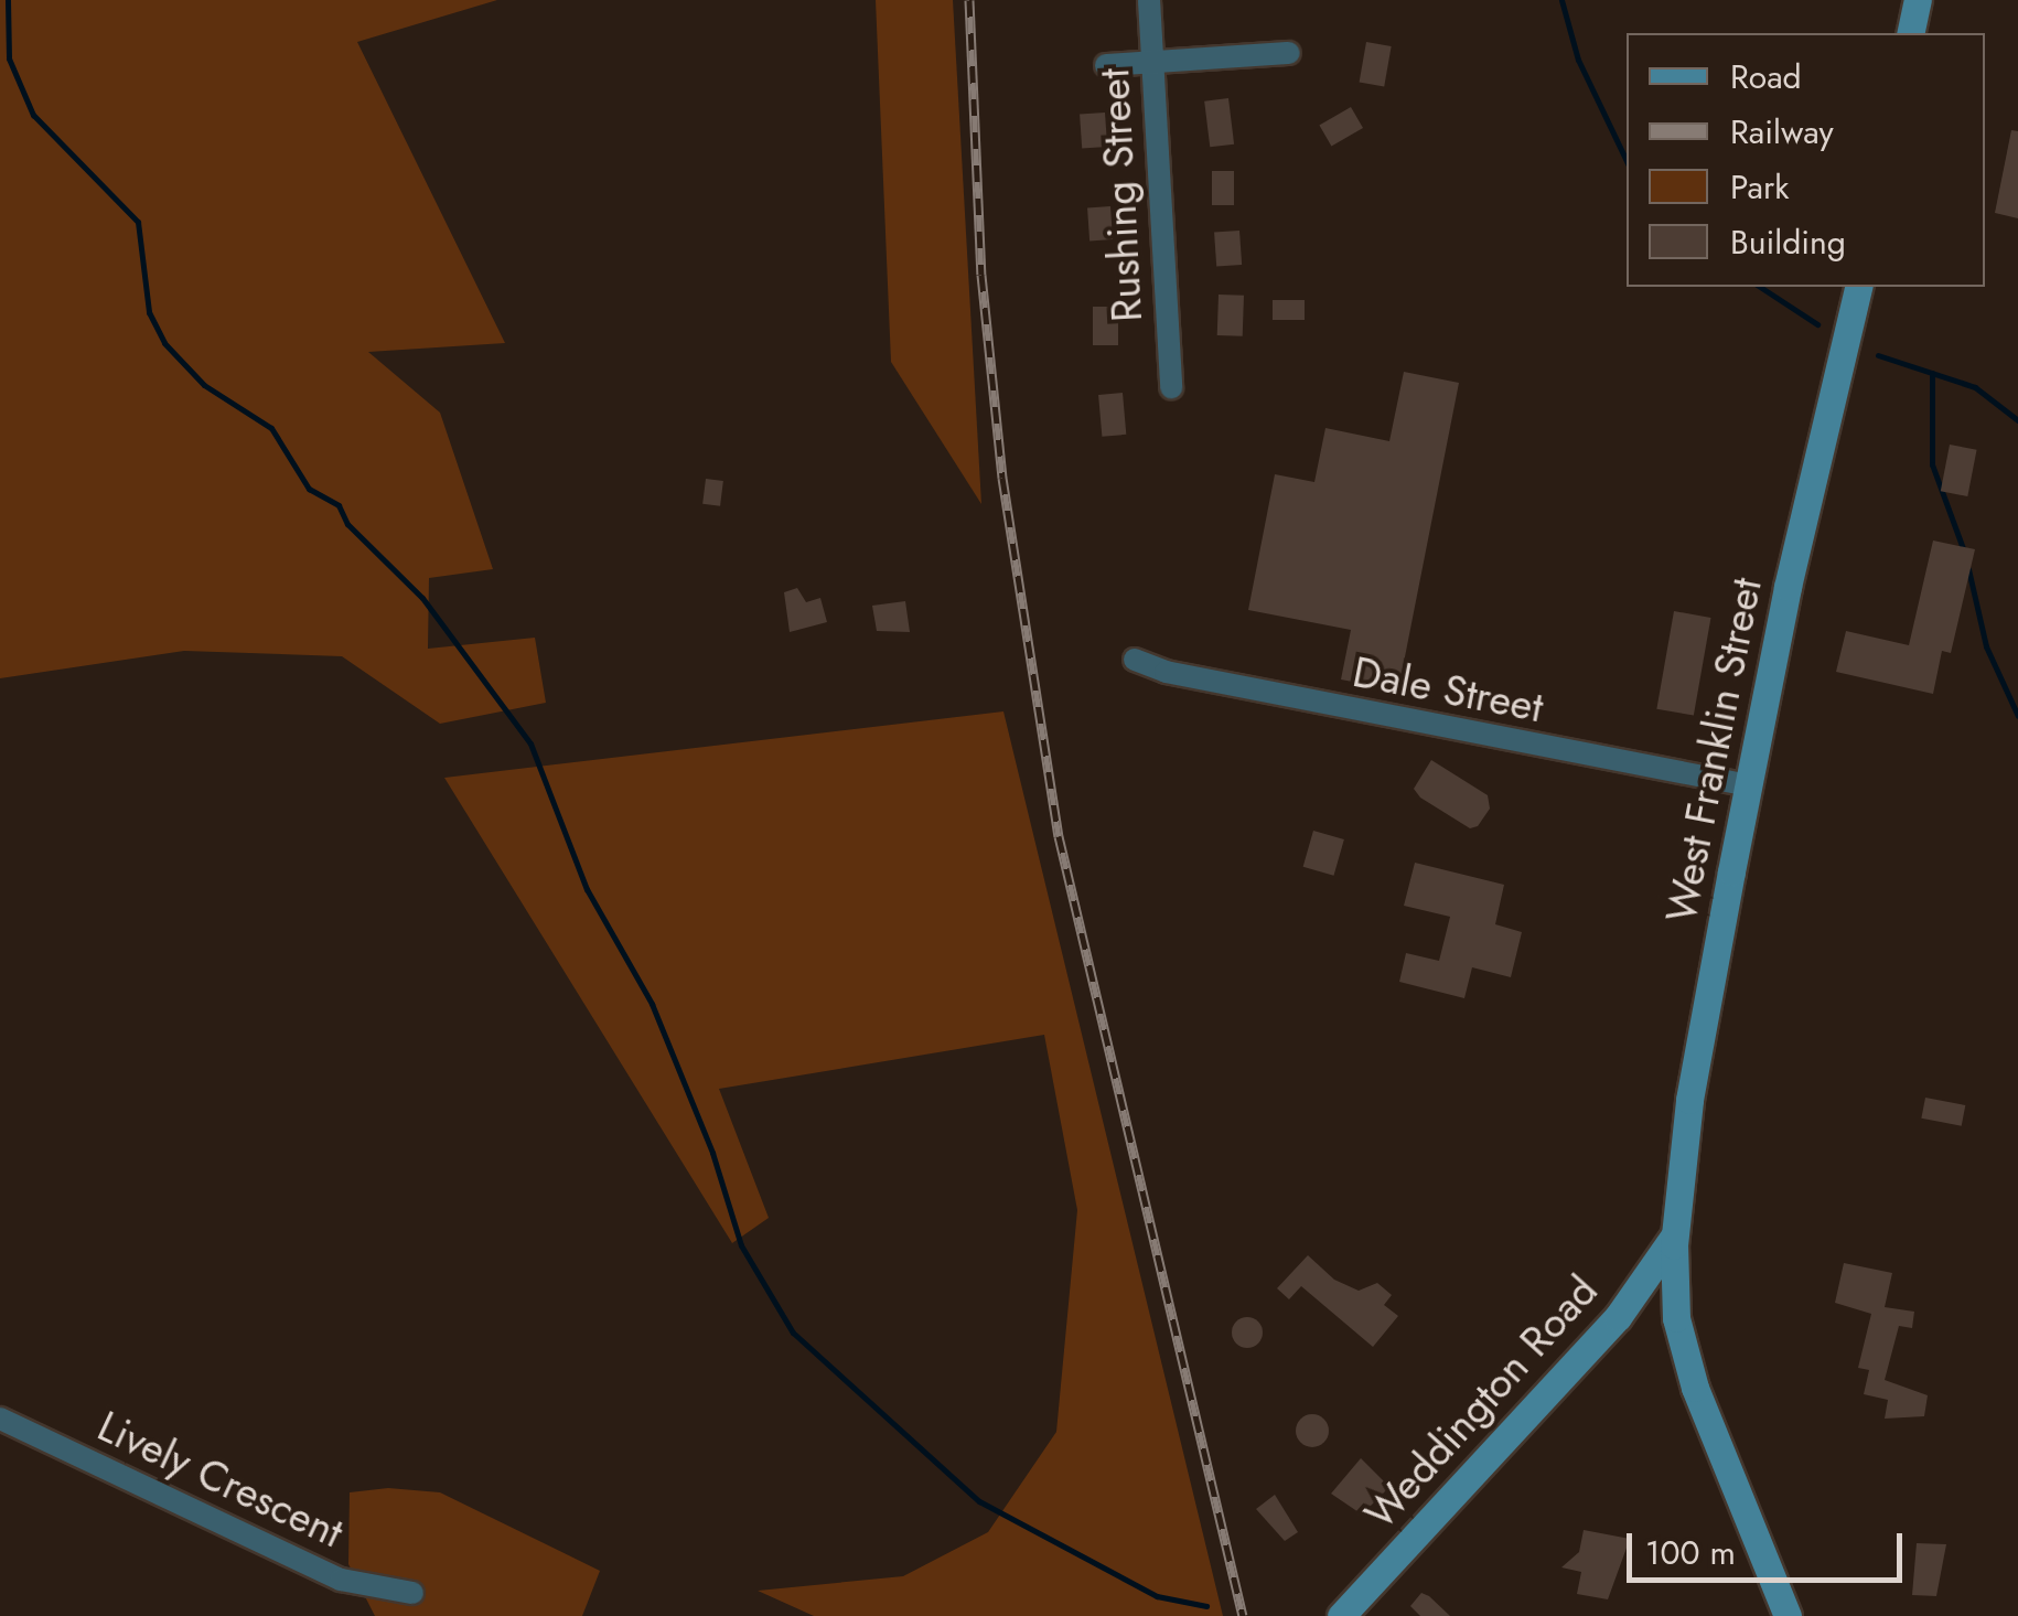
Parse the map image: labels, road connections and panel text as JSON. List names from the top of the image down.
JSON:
{
  "streets": {
    "main road": ["West Franklin Street", "Weddington Road"],
    "street": ["Rushing Street", "Dale Street", "Lively Crescent"]
  },
  "crossings": [
    ["Dale Street", "West Franklin Street"],
    ["West Franklin Street", "Weddington Road"]
  ],
  "legend": [
    "Road",
    "Railway",
    "Park",
    "Building"
  ],
  "scale_bar": "100 m"
}
